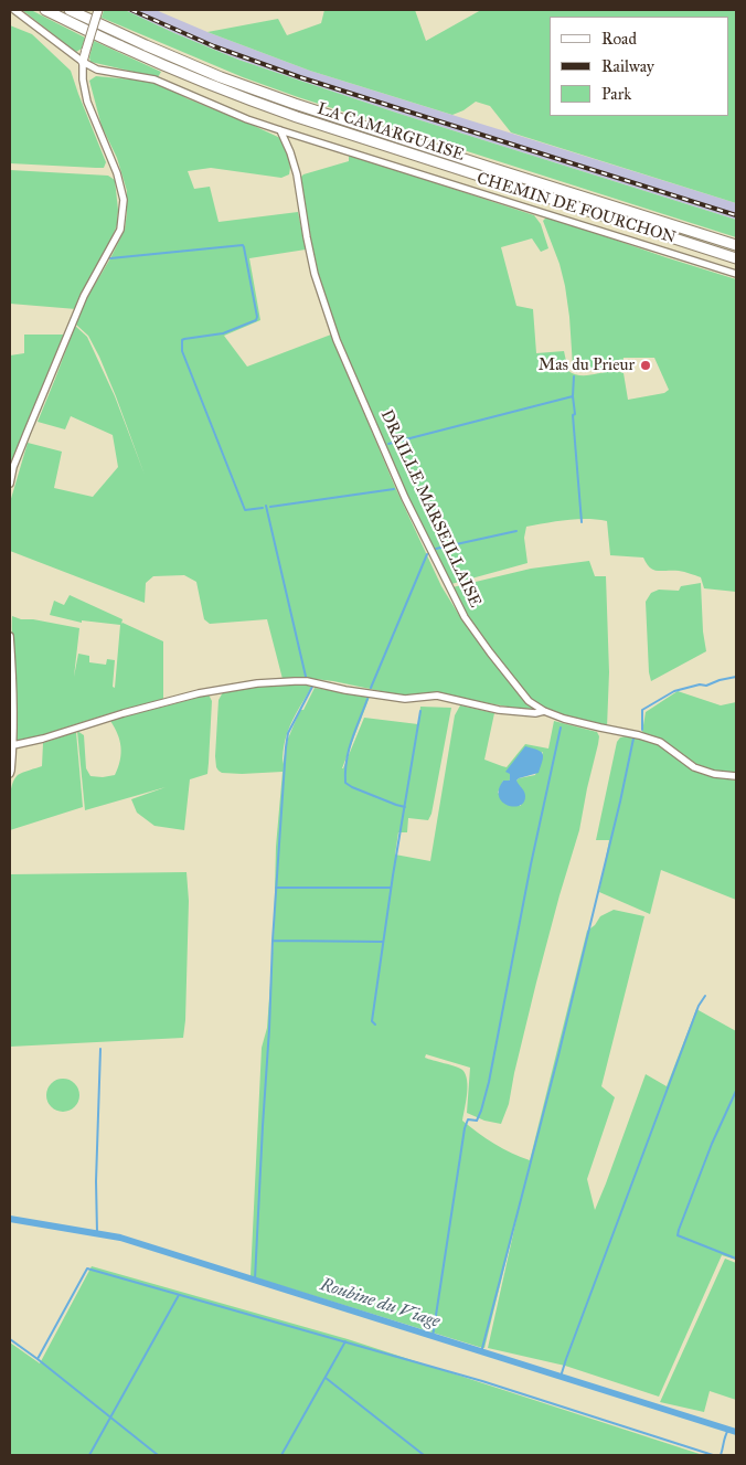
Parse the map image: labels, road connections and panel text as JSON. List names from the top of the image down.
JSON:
{
  "streets": {
    "highway": ["LA CAMARGUAISE"],
    "street": ["CHEMIN DE FOURCHON", "DRAILLE MARSEILLAISE"]
  },
  "crossings": [
    ["CHEMIN DE FOURCHON", "DRAILLE MARSEILLAISE"]
  ],
  "water": ["Roubine du Viage"],
  "places": ["Mas du Prieur"],
  "legend": ["Road", "Railway", "Park"]
}
